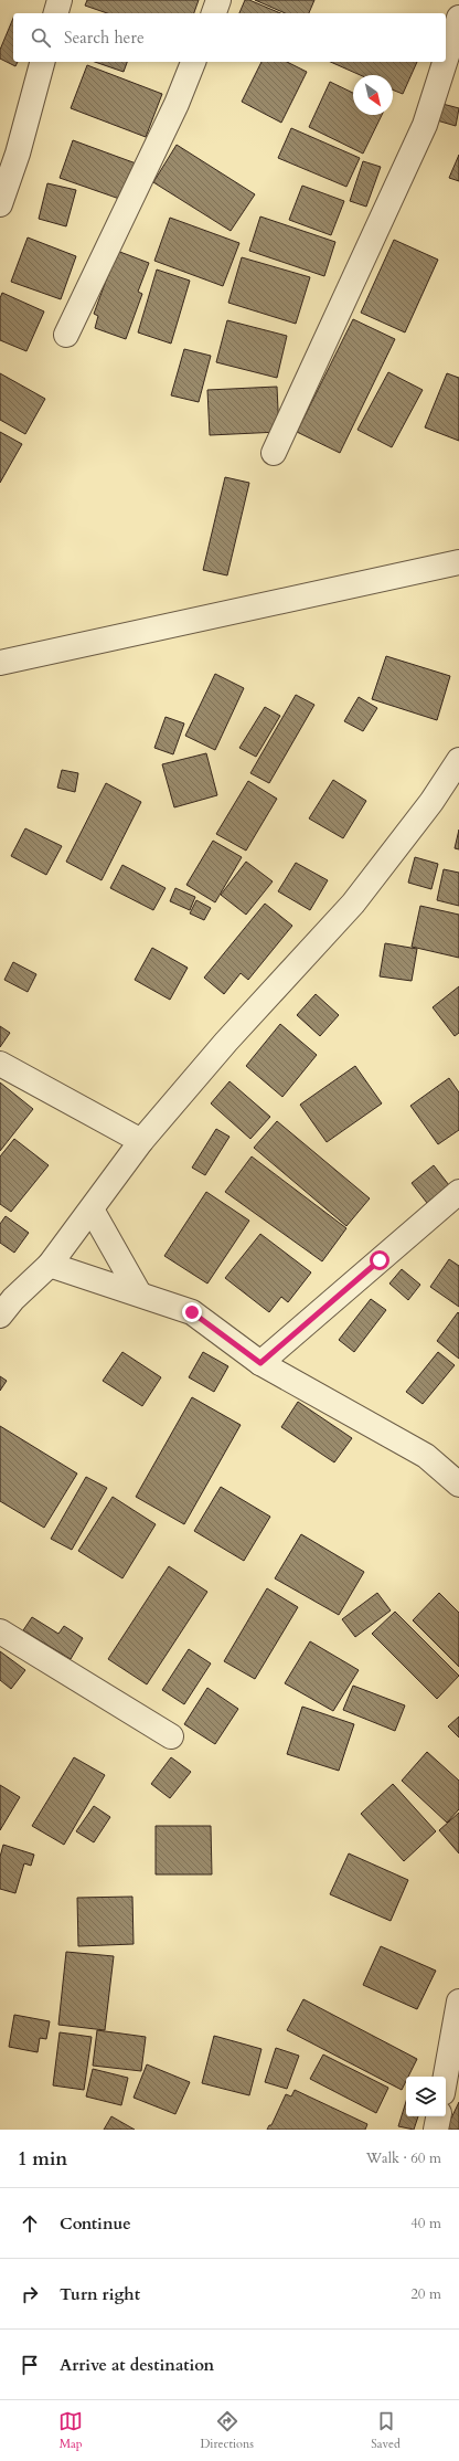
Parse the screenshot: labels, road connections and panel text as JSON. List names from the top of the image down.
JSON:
{
  "north": "bottom right",
  "page": {
    "search": "Search here",
    "heading": ["1 min", "Walk · 60 m"],
    "list": [
      ["Continue", "40 m"],
      ["Turn right", "20 m"],
      "Arrive at destination"
    ],
    "nav": ["Map", "Directions", "Saved"]
  }
}
